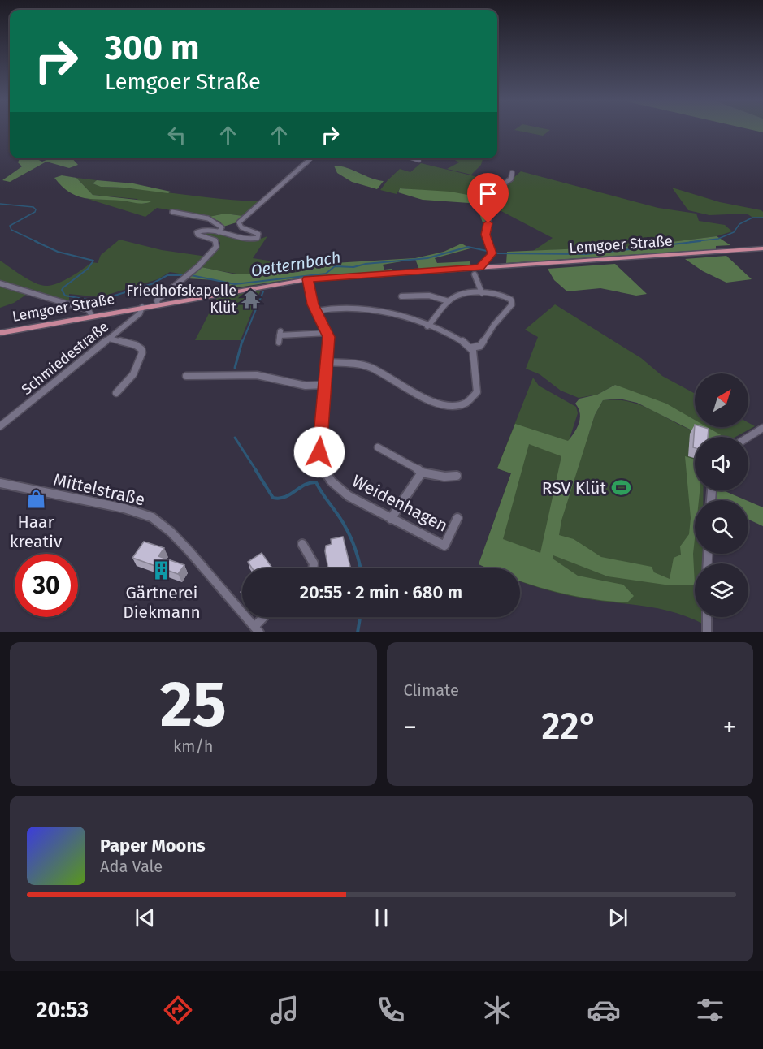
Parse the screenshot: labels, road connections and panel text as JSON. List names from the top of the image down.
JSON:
{
  "streets": {
    "main road": ["Lemgoer Straße"],
    "street": ["Schmiedestraße", "Mittelstraße", "Weidenhagen"]
  },
  "crossings": [
    ["Lemgoer Straße", "Schmiedestraße"]
  ],
  "water": ["Oetternbach"],
  "places": {
    "temple": ["Friedhofskapelle Klüt"],
    "sports": ["RSV Klüt"],
    "shop": ["Haar kreativ"],
    "building": ["Gärtnerei Diekmann"]
  },
  "north": "top right",
  "page": {
    "turn": ["300 m", "Lemgoer Straße"],
    "limit": "30",
    "trip": "20:55 · 2 min · 680 m",
    "tile": [
      ["25", "km/h"],
      "Climate"
    ],
    "heat": ["−", "22°", "+"],
    "song": ["Paper Moons", "Ada Vale"],
    "tabs": "20:53"
  }
}
